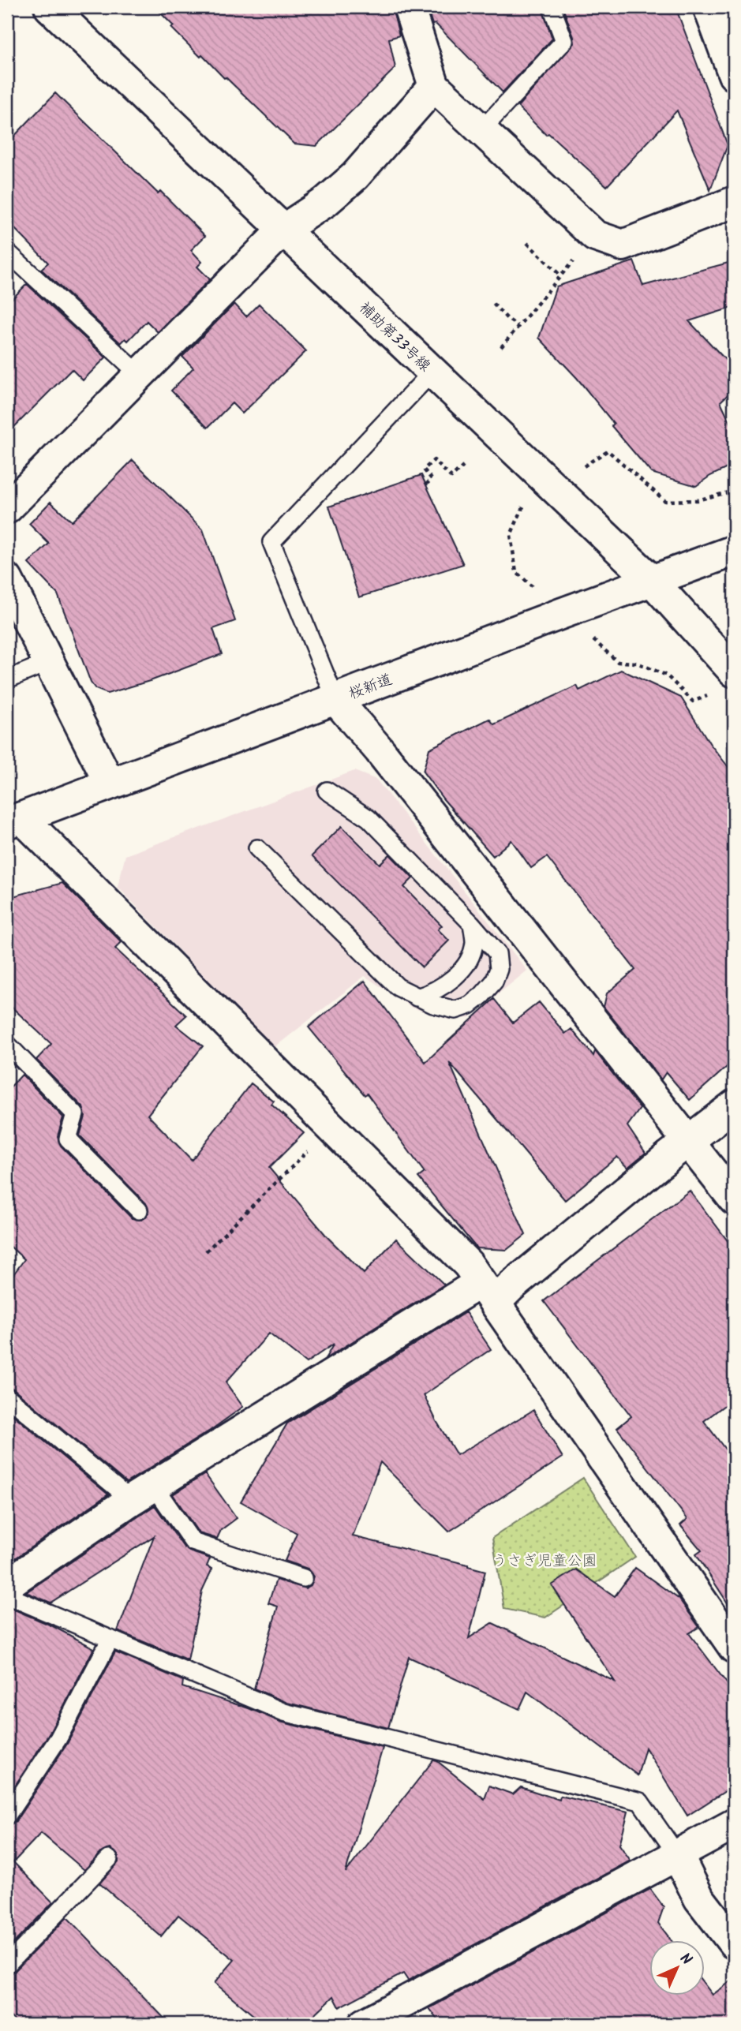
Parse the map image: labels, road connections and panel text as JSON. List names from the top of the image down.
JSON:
{
  "streets": {
    "street": ["補助第33号線", "桜新道"]
  },
  "crossings": [
    ["補助第33号線", "桜新道"]
  ],
  "parks": ["うさぎ児童公園"],
  "north": "top right"
}
